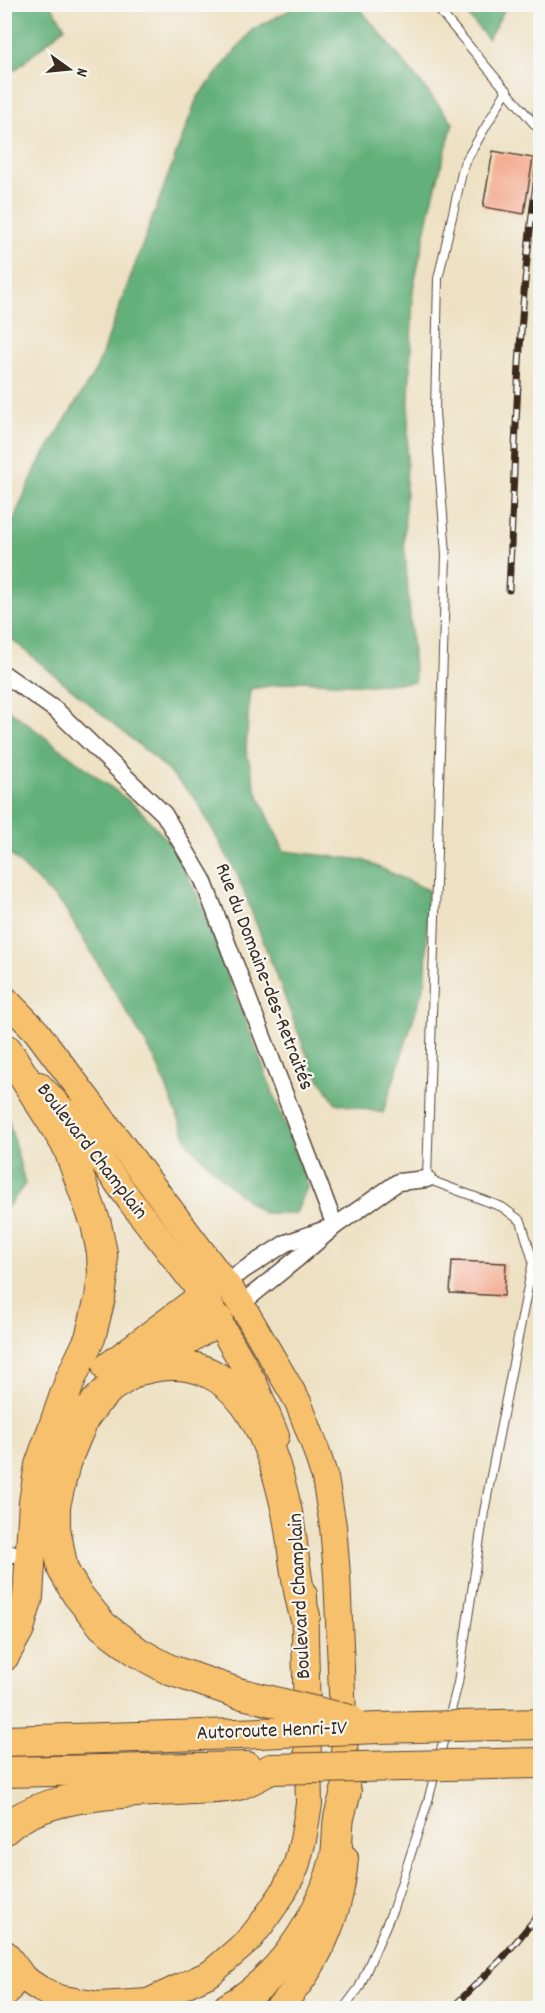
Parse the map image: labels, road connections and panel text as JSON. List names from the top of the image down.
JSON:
{
  "streets": {
    "highway": ["Autoroute Henri-IV"],
    "main road": ["Boulevard Champlain"],
    "street": ["Rue du Domaine-des-Retraités"]
  },
  "north": "right"
}
